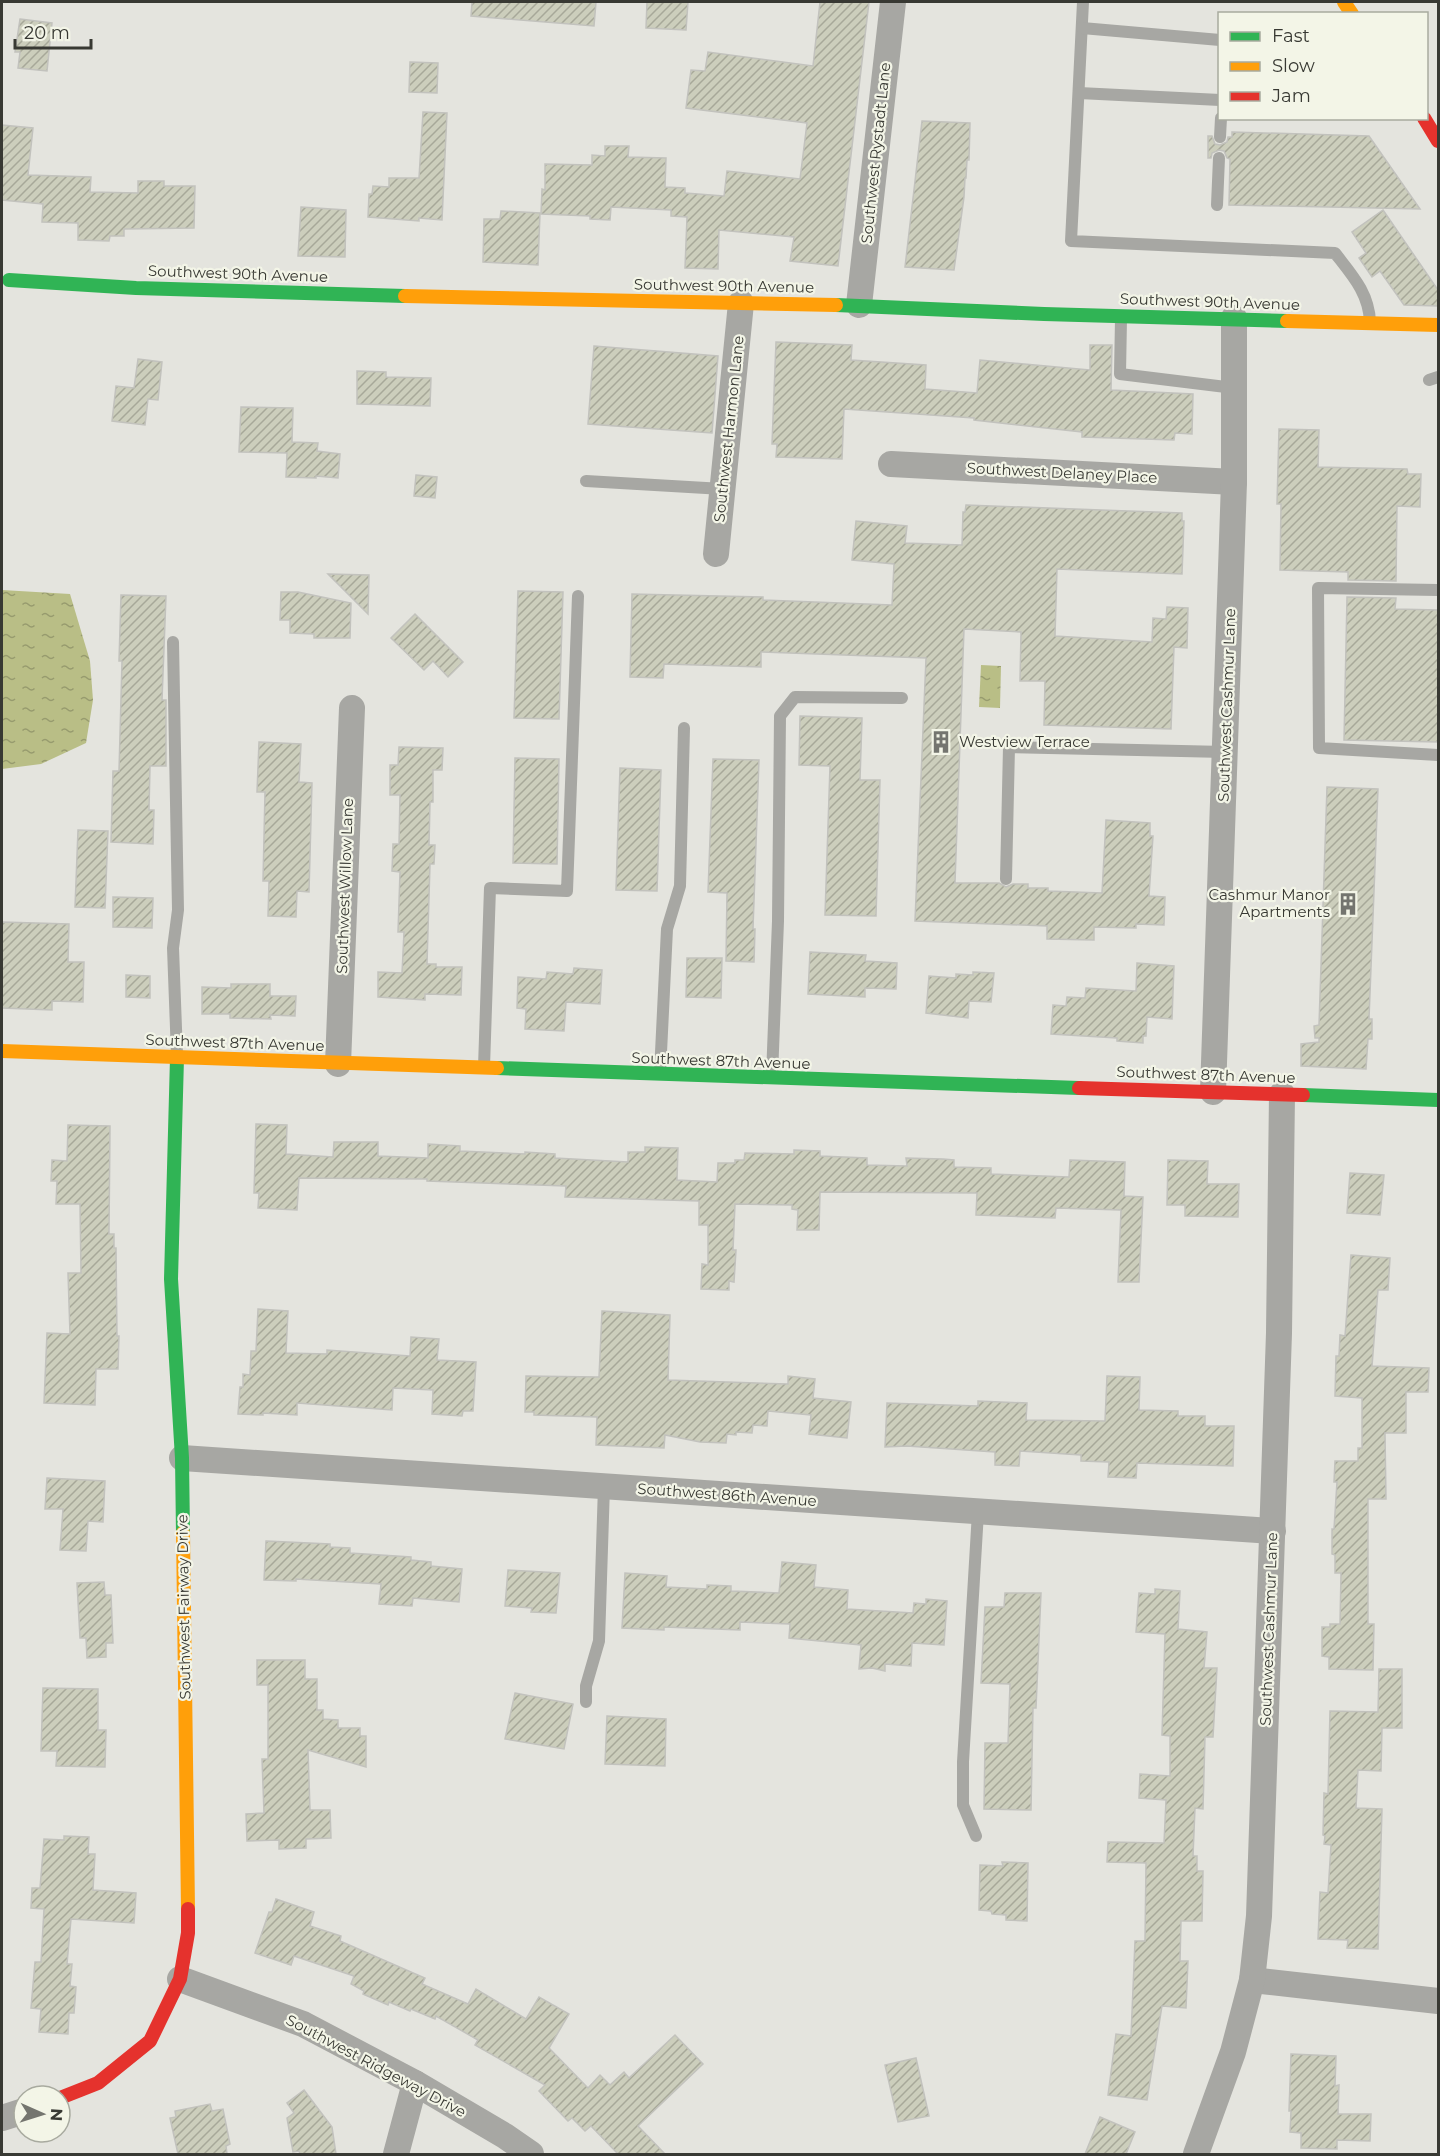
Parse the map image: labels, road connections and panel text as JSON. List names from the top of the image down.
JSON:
{
  "streets": {
    "street": [
      "Southwest Rystadt Lane",
      "Southwest 90th Avenue",
      "Southwest Harmon Lane",
      "Southwest Delaney Place",
      "Southwest Cashmur Lane",
      "Southwest Willow Lane",
      "Southwest 87th Avenue",
      "Southwest 86th Avenue",
      "Southwest Fairway Drive",
      "Southwest Ridgeway Drive"
    ]
  },
  "crossings": [
    ["Southwest Rystadt Lane", "Southwest 90th Avenue"],
    ["Southwest 90th Avenue", "Southwest Harmon Lane"],
    ["Southwest 90th Avenue", "Southwest Cashmur Lane"],
    ["Southwest Delaney Place", "Southwest Cashmur Lane"],
    ["Southwest Cashmur Lane", "Southwest 87th Avenue"],
    ["Southwest Cashmur Lane", "Southwest 86th Avenue"],
    ["Southwest Willow Lane", "Southwest 87th Avenue"],
    ["Southwest 87th Avenue", "Southwest Fairway Drive"],
    ["Southwest 86th Avenue", "Southwest Fairway Drive"],
    ["Southwest Fairway Drive", "Southwest Ridgeway Drive"]
  ],
  "places": {
    "building": ["Westview Terrace", "Cashmur Manor Apartments"]
  },
  "legend": ["Fast", "Slow", "Jam"],
  "scale_bar": "20 m",
  "north": "right"
}
